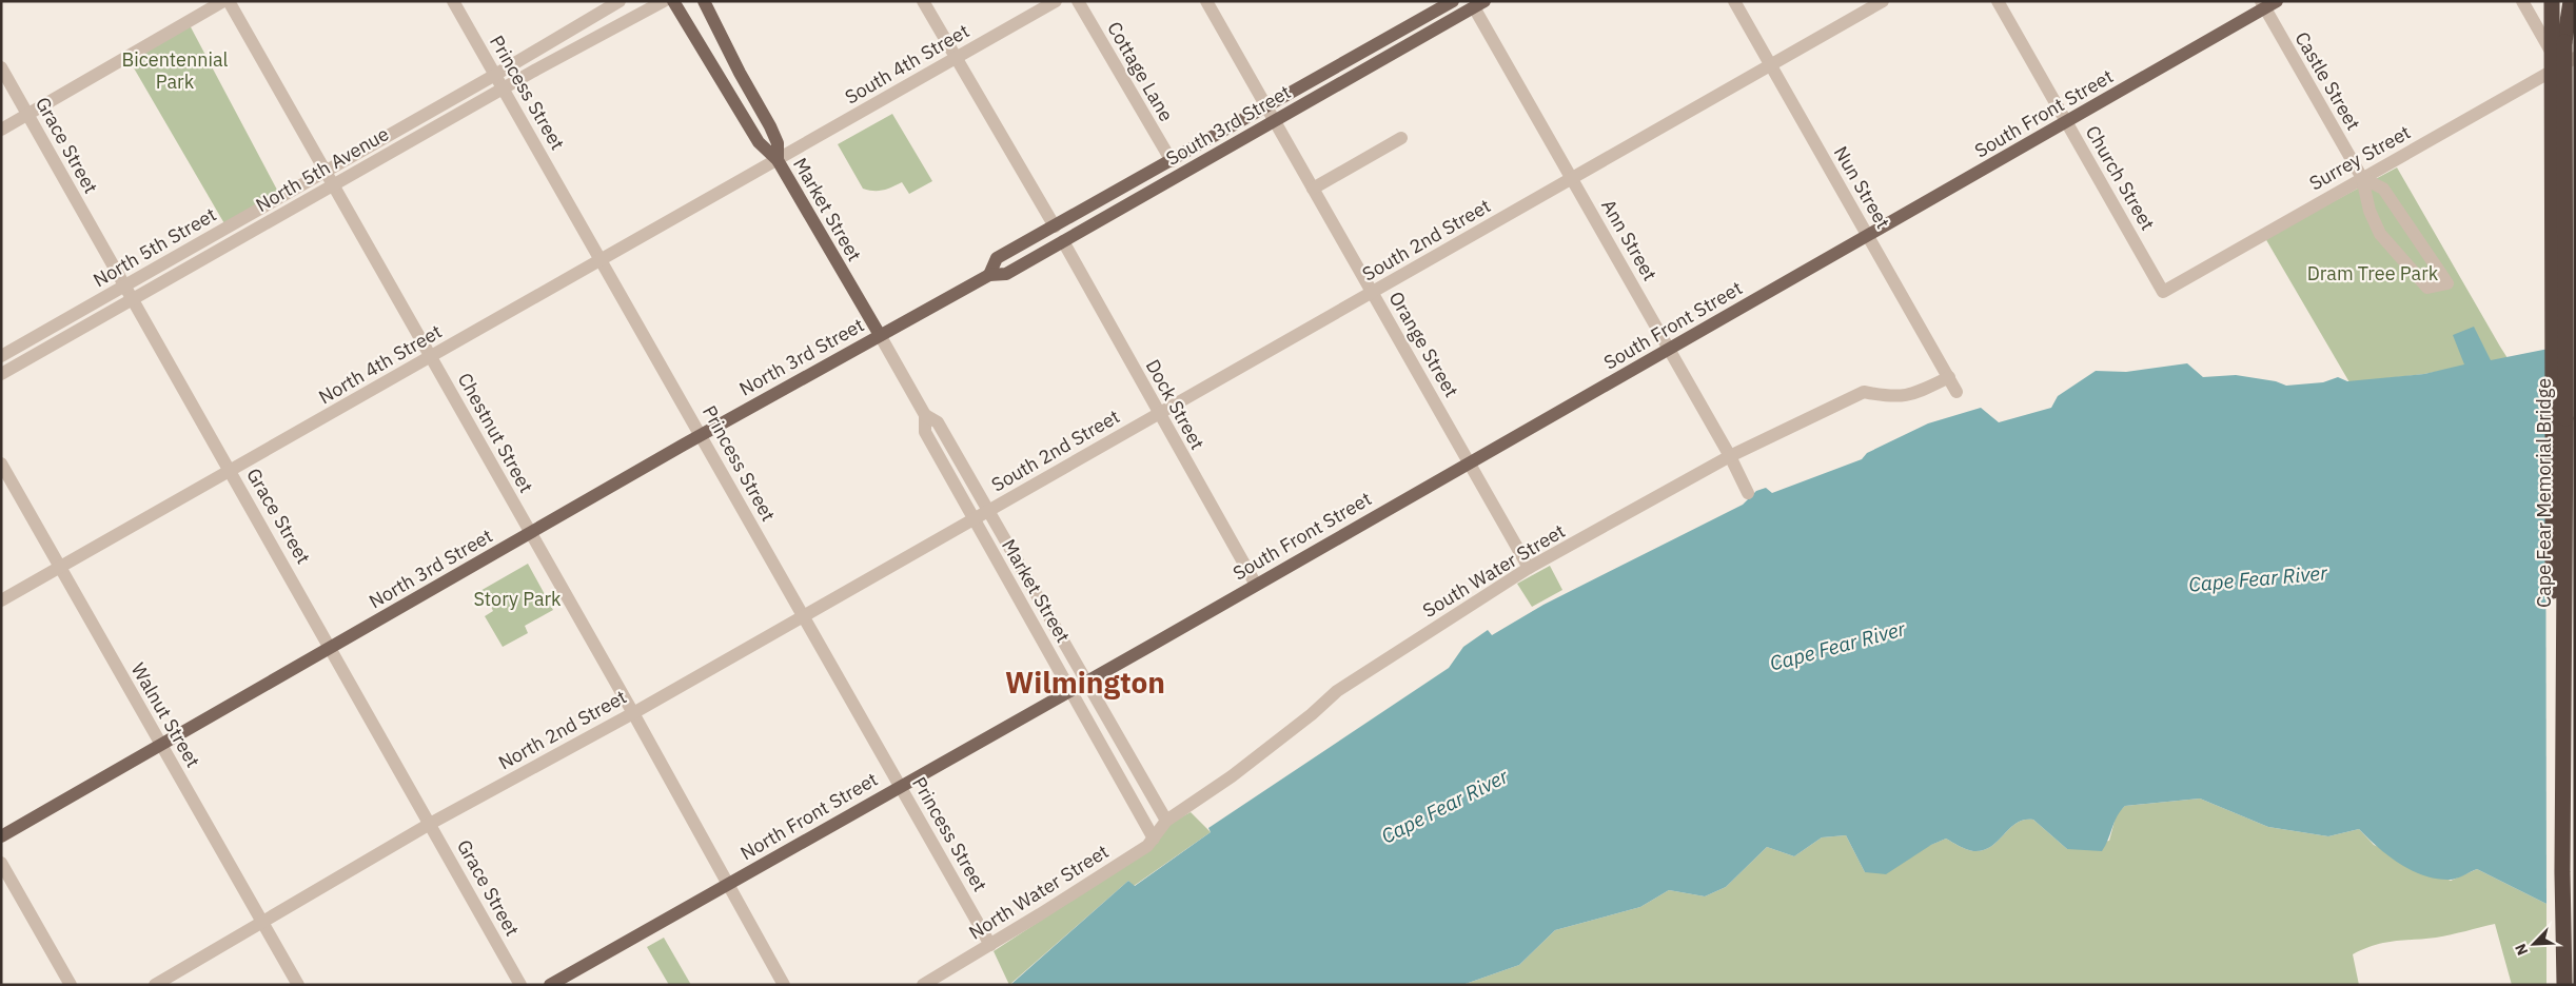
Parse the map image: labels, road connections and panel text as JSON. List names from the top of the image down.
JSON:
{
  "streets": {
    "highway": ["Cape Fear Memorial Bridge"],
    "main road": [
      "South Front Street",
      "South 3rd Street",
      "Market Street",
      "North 3rd Street",
      "North Front Street"
    ],
    "street": [
      "South 4th Street",
      "Cottage Lane",
      "Castle Street",
      "Princess Street",
      "Grace Street",
      "Surrey Street",
      "North 5th Avenue",
      "Church Street",
      "Nun Street",
      "South 2nd Street",
      "Ann Street",
      "North 5th Street",
      "Orange Street",
      "North 4th Street",
      "Dock Street",
      "Chestnut Street",
      "South Water Street",
      "Walnut Street",
      "North 2nd Street",
      "North Water Street"
    ]
  },
  "crossings": [
    ["South 4th Street", "Market Street"],
    ["South 4th Street", "North 4th Street"],
    ["Cottage Lane", "South 3rd Street"],
    ["Castle Street", "South Front Street"],
    ["Castle Street", "Surrey Street"],
    ["Princess Street", "North 5th Avenue"],
    ["Princess Street", "North 3rd Street"],
    ["Princess Street", "North 4th Street"],
    ["Princess Street", "North 2nd Street"],
    ["Princess Street", "North Front Street"],
    ["Princess Street", "North Water Street"],
    ["South Front Street", "Church Street"],
    ["South Front Street", "Nun Street"],
    ["South Front Street", "Market Street"],
    ["South Front Street", "Ann Street"],
    ["South Front Street", "Orange Street"],
    ["South Front Street", "Dock Street"],
    ["South Front Street", "North Front Street"],
    ["South 3rd Street", "Market Street"],
    ["South 3rd Street", "Ann Street"],
    ["South 3rd Street", "Orange Street"],
    ["South 3rd Street", "North 3rd Street"],
    ["South 3rd Street", "Dock Street"],
    ["Grace Street", "North 5th Avenue"],
    ["Grace Street", "North 5th Street"],
    ["Grace Street", "North 3rd Street"],
    ["Grace Street", "North 4th Street"],
    ["Grace Street", "North 2nd Street"],
    ["Surrey Street", "Church Street"],
    ["North 5th Avenue", "North 5th Street"],
    ["North 5th Avenue", "Chestnut Street"],
    ["Nun Street", "South 2nd Street"],
    ["Nun Street", "South Water Street"],
    ["Market Street", "South 2nd Street"],
    ["Market Street", "North 3rd Street"],
    ["Market Street", "North 4th Street"],
    ["Market Street", "South Water Street"],
    ["Market Street", "North 2nd Street"],
    ["Market Street", "North Front Street"],
    ["Market Street", "North Water Street"],
    ["South 2nd Street", "Ann Street"],
    ["South 2nd Street", "Orange Street"],
    ["South 2nd Street", "Dock Street"],
    ["South 2nd Street", "North 2nd Street"],
    ["Ann Street", "South Water Street"],
    ["North 5th Street", "Chestnut Street"],
    ["Orange Street", "South Water Street"],
    ["North 3rd Street", "Chestnut Street"],
    ["North 3rd Street", "Walnut Street"],
    ["North 4th Street", "Chestnut Street"],
    ["North 4th Street", "Walnut Street"],
    ["Chestnut Street", "North 2nd Street"],
    ["Chestnut Street", "North Front Street"],
    ["South Water Street", "North Water Street"],
    ["Walnut Street", "North 2nd Street"]
  ],
  "districts": ["Wilmington"],
  "water": ["Cape Fear River"],
  "parks": ["Bicentennial Park", "Dram Tree Park", "Story Park"],
  "north": "bottom left"
}
